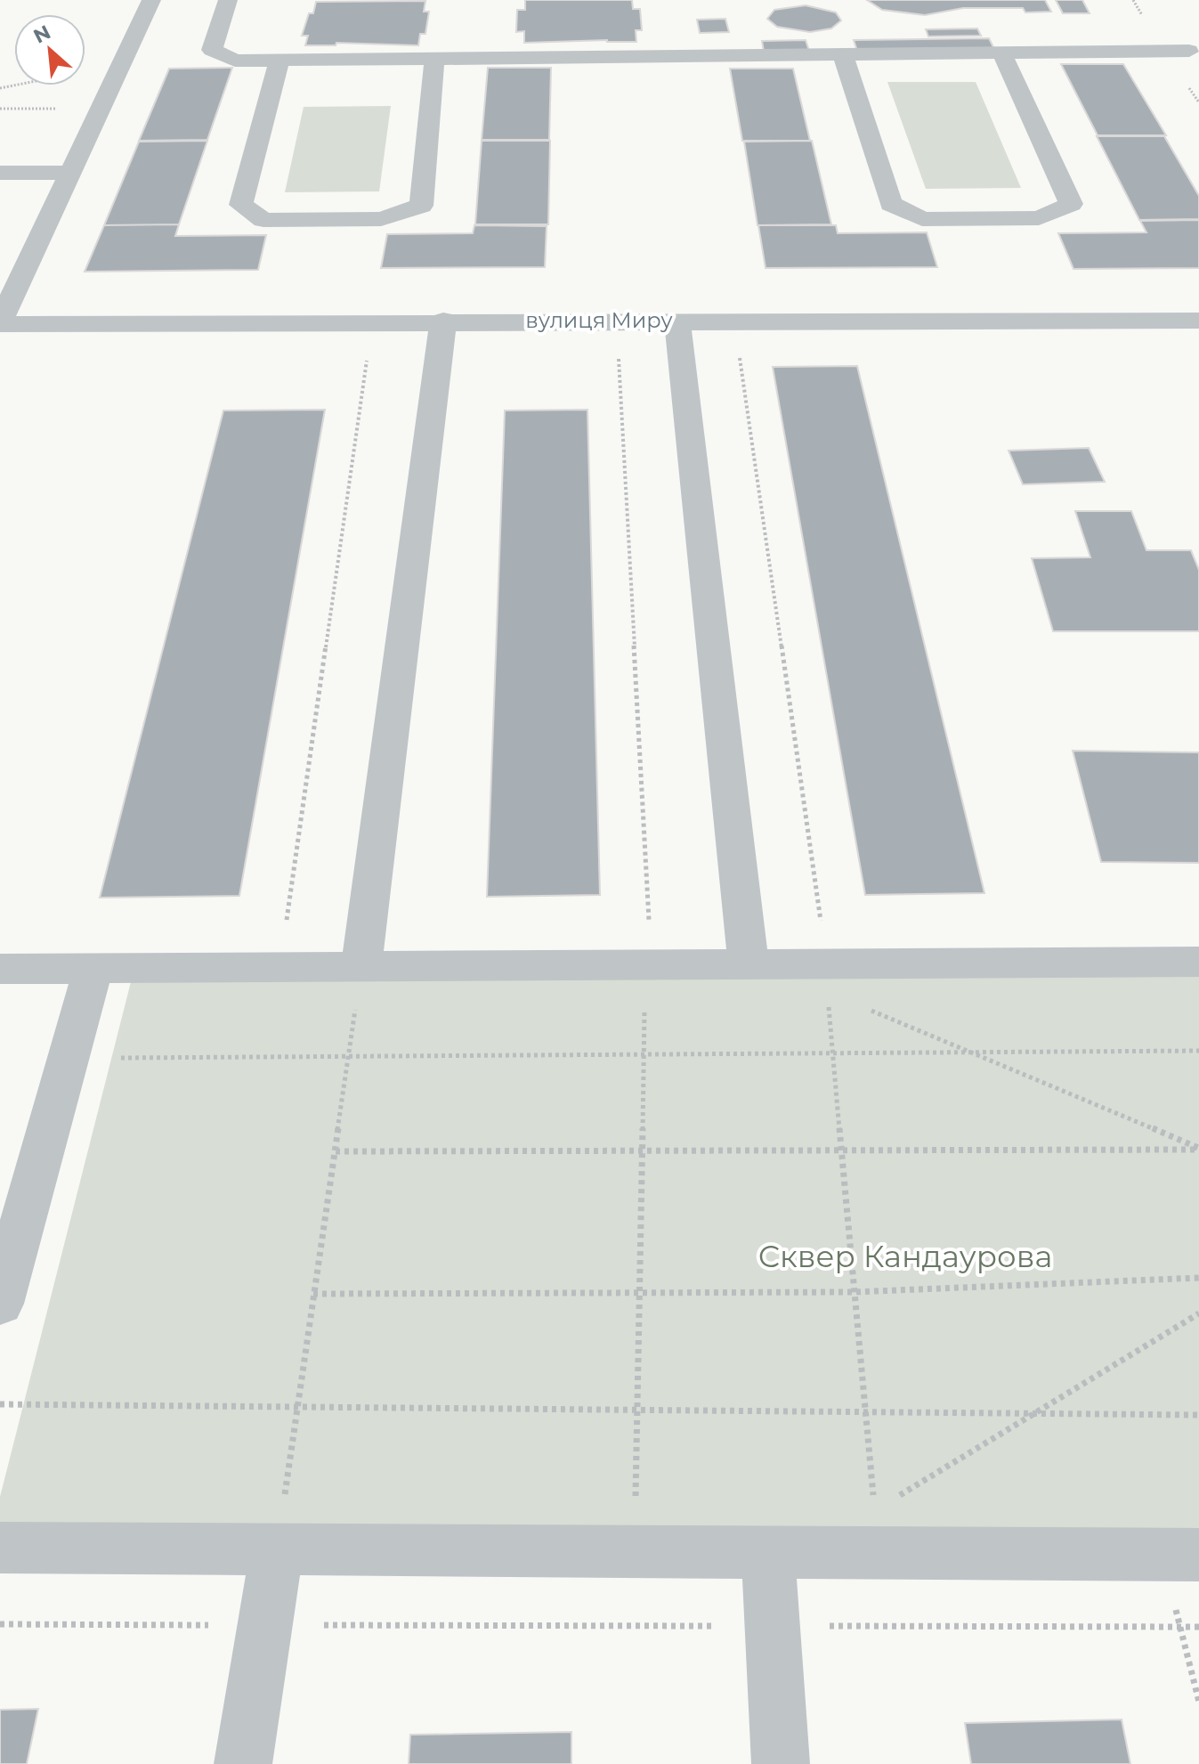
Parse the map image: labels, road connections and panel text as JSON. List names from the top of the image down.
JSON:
{
  "streets": {
    "street": ["вулиця Миру"]
  },
  "parks": ["Сквер Кандаурова"],
  "north": "top left"
}
